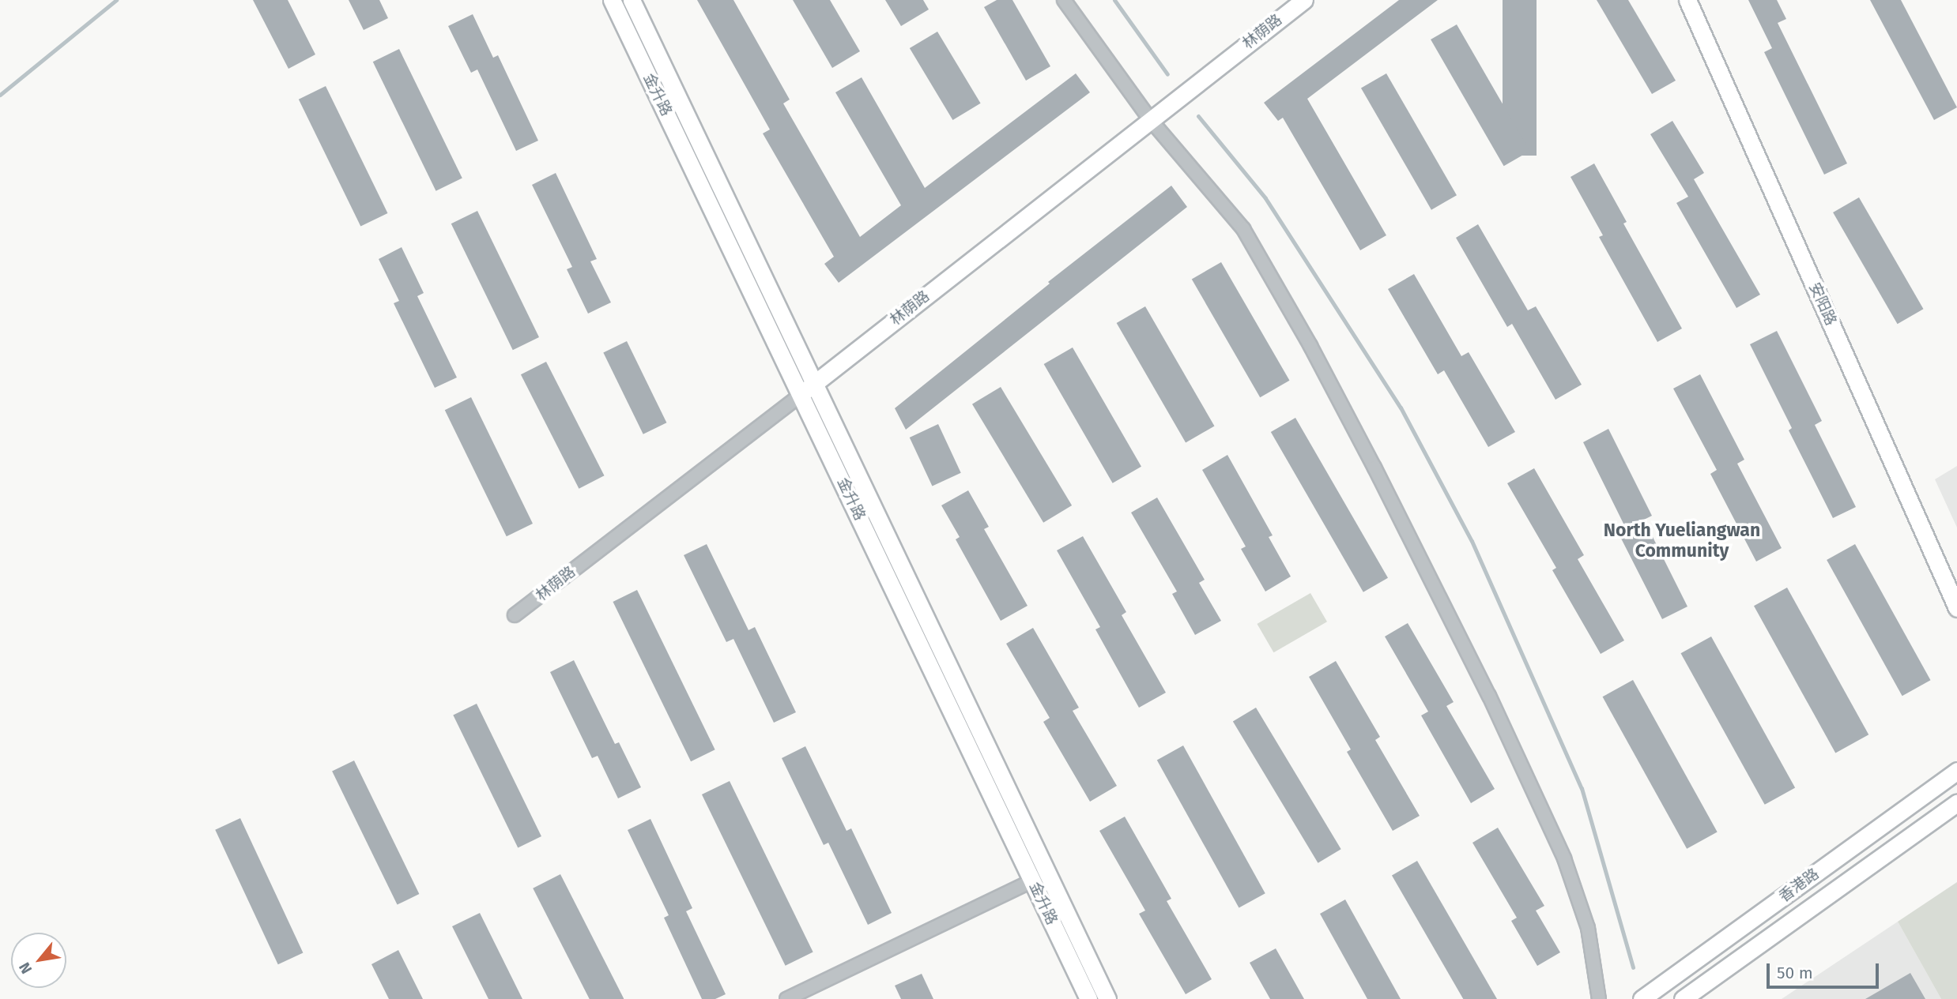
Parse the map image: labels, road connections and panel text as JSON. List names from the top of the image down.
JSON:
{
  "streets": {
    "main road": [
      "林荫路",
      "金升路",
      "安阳路",
      "香港路"
    ]
  },
  "crossings": [
    ["林荫路", "金升路"]
  ],
  "districts": ["North Yueliangwan Community"],
  "scale_bar": "50 m",
  "north": "bottom left"
}
